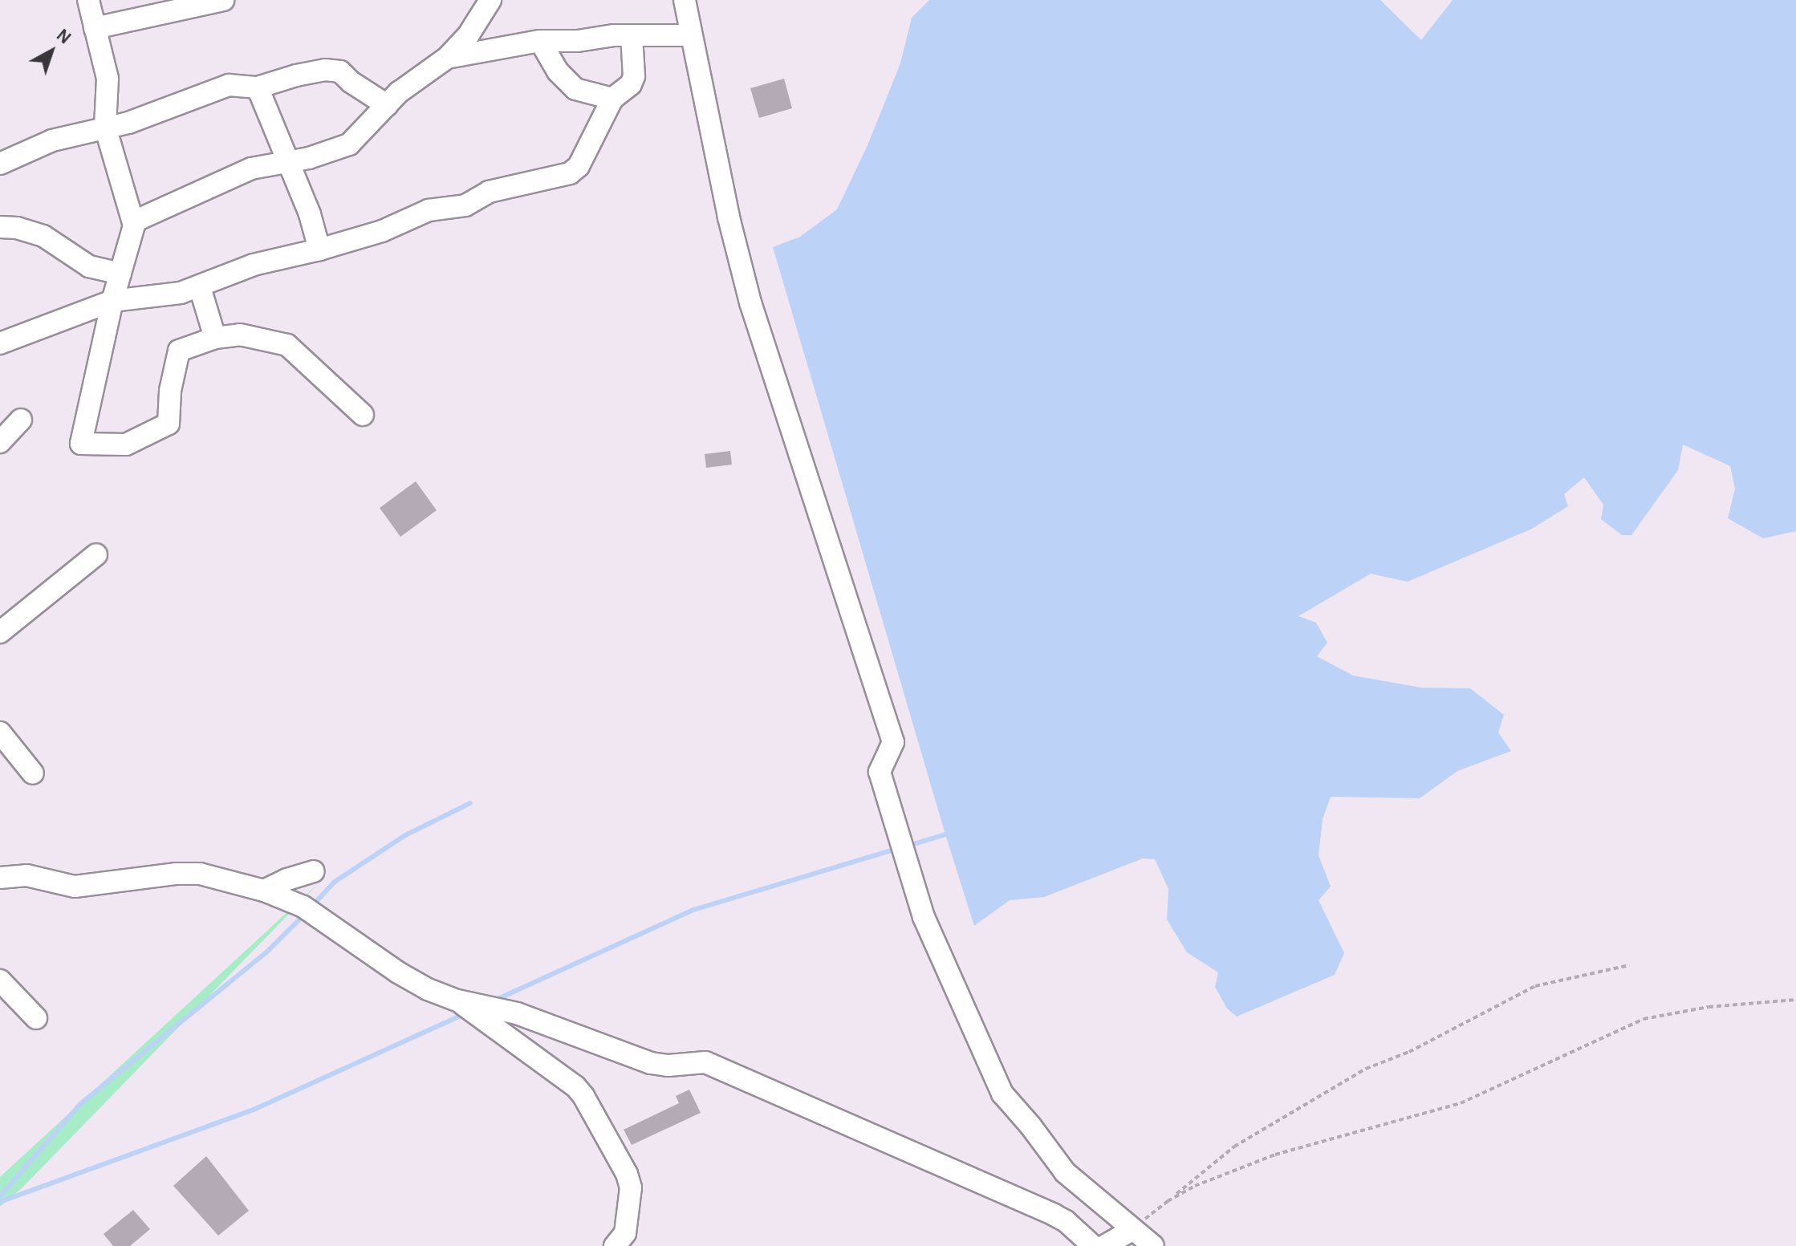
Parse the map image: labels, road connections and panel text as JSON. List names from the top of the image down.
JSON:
{
  "north": "top right"
}
